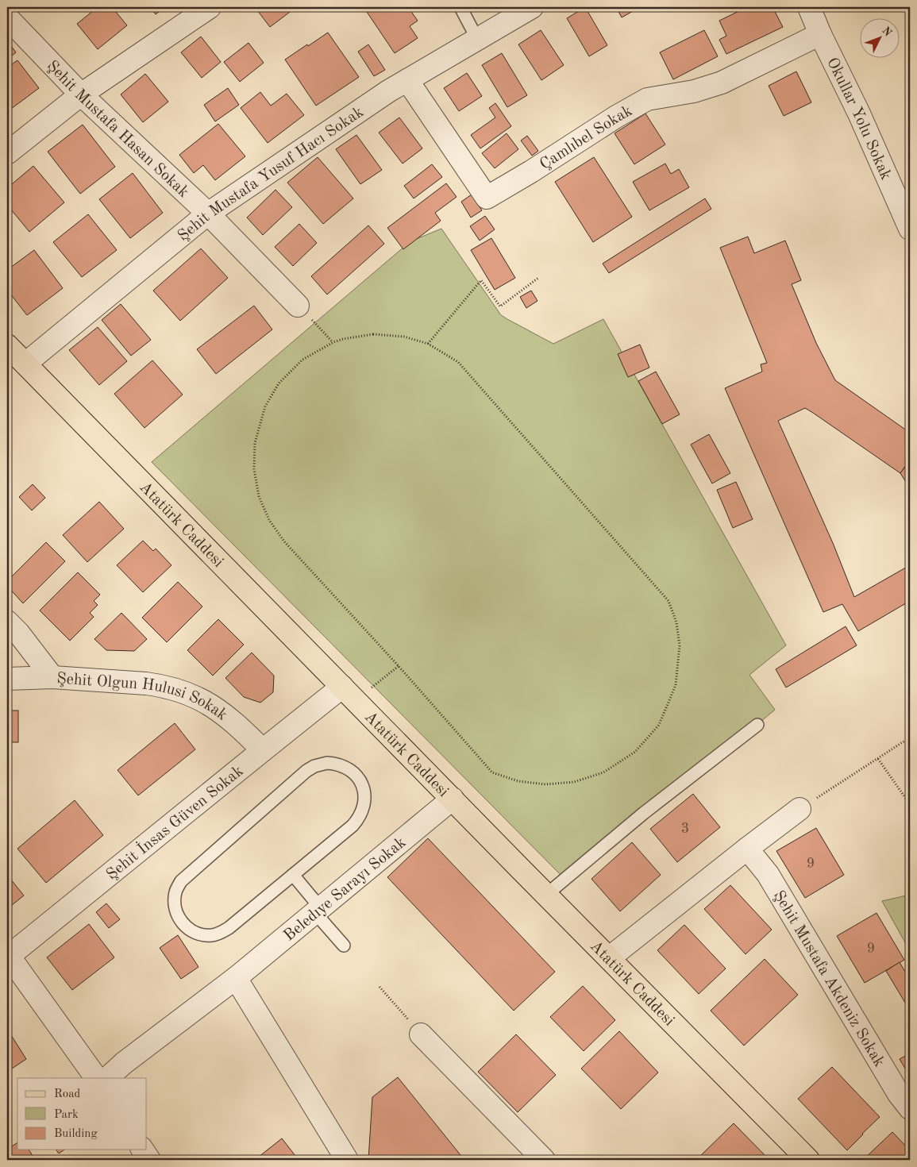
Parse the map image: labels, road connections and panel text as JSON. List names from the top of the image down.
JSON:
{
  "streets": {
    "main road": ["Atatürk Caddesi"],
    "street": [
      "Okullar Yolu Sokak",
      "Şehit Mustafa Hasan Sokak",
      "Çamlıbel Sokak",
      "Şehit Mustafa Yusuf Hacı Sokak",
      "Şehit Olgun Hulusi Sokak",
      "Şehit İnsas Güven Sokak",
      "Beledıye Sarayı Sokak",
      "Şehit Mustafa Akdeniz Sokak"
    ]
  },
  "crossings": [
    ["Okullar Yolu Sokak", "Çamlıbel Sokak"],
    ["Şehit Mustafa Hasan Sokak", "Şehit Mustafa Yusuf Hacı Sokak"],
    ["Çamlıbel Sokak", "Şehit Mustafa Yusuf Hacı Sokak"],
    ["Şehit Mustafa Yusuf Hacı Sokak", "Atatürk Caddesi"],
    ["Atatürk Caddesi", "Şehit İnsas Güven Sokak"],
    ["Atatürk Caddesi", "Beledıye Sarayı Sokak"],
    ["Şehit Olgun Hulusi Sokak", "Şehit İnsas Güven Sokak"]
  ],
  "house_numbers": ["3", "9", "9"],
  "legend": ["Road", "Park", "Building"],
  "north": "top right"
}
